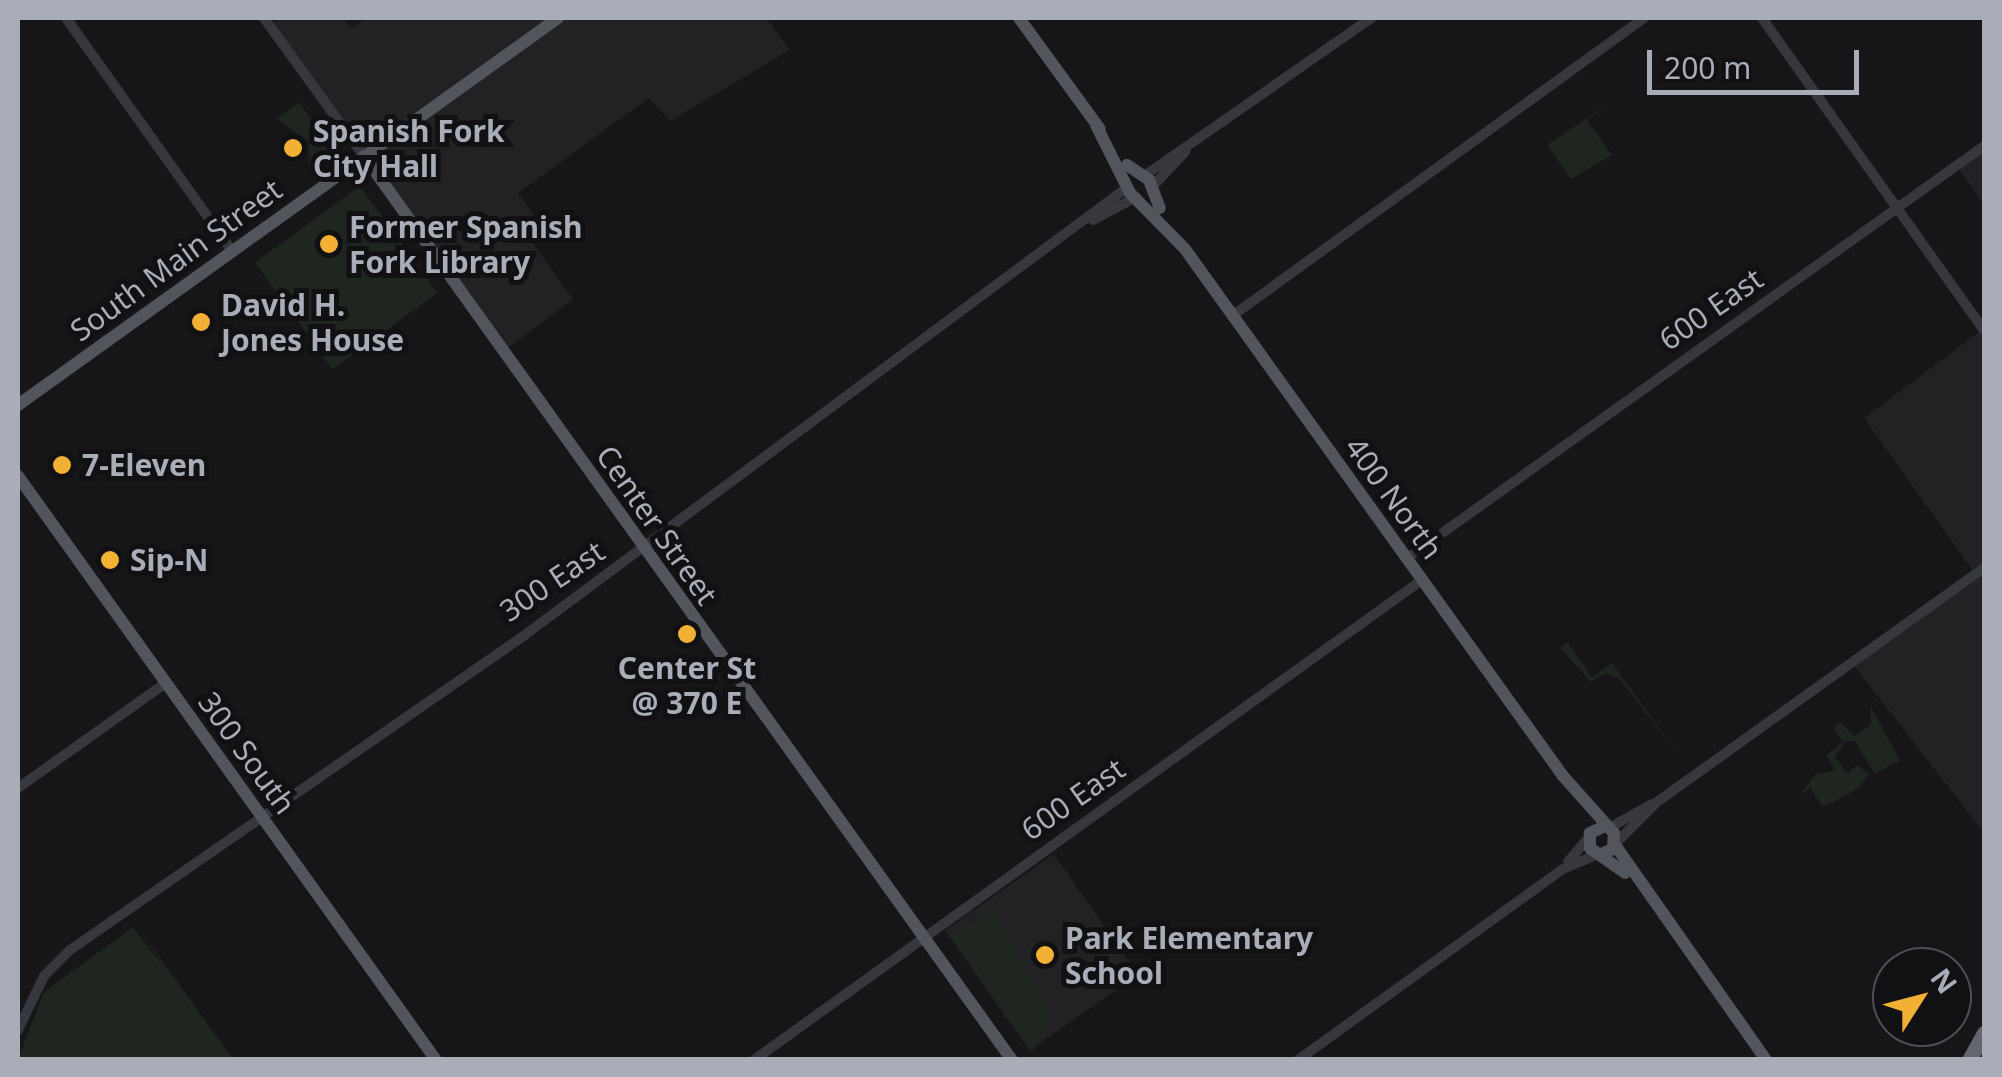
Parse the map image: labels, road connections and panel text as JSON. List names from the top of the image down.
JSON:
{
  "streets": {
    "main road": [
      "South Main Street",
      "400 North",
      "Center Street",
      "300 South"
    ],
    "street": ["600 East", "300 East"]
  },
  "crossings": [
    ["South Main Street", "Center Street"],
    ["600 East", "400 North"],
    ["600 East", "Center Street"],
    ["400 North", "300 East"],
    ["Center Street", "300 East"],
    ["300 East", "300 South"]
  ],
  "places": [
    "Spanish Fork City Hall",
    "Former Spanish Fork Library",
    "David H. Jones House",
    "7-Eleven",
    "Sip-N",
    "Center St @ 370 E",
    "Park Elementary School"
  ],
  "scale_bar": "200 m",
  "north": "top right"
}
